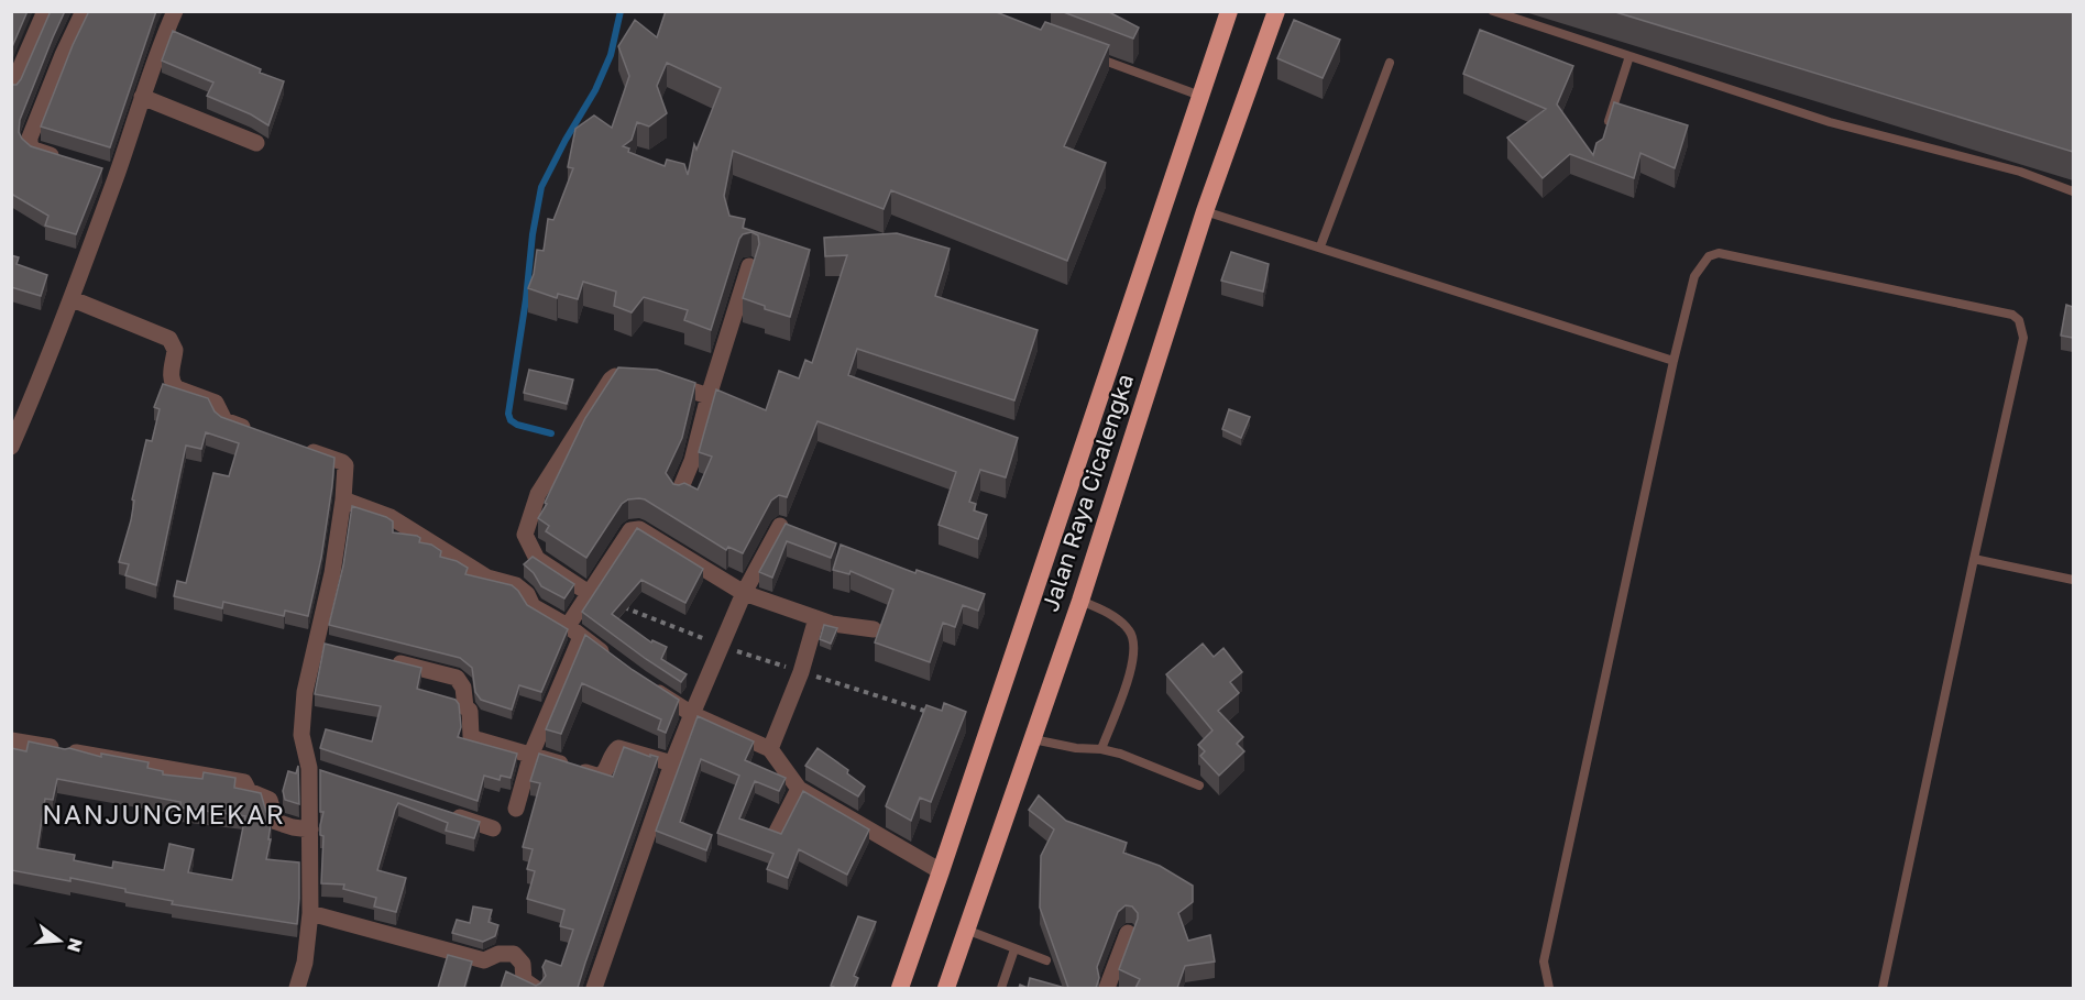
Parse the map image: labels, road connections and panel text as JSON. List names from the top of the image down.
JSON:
{
  "streets": {
    "highway": ["Jalan Raya Cicalengka"]
  },
  "districts": ["NANJUNGMEKAR"],
  "north": "right"
}
